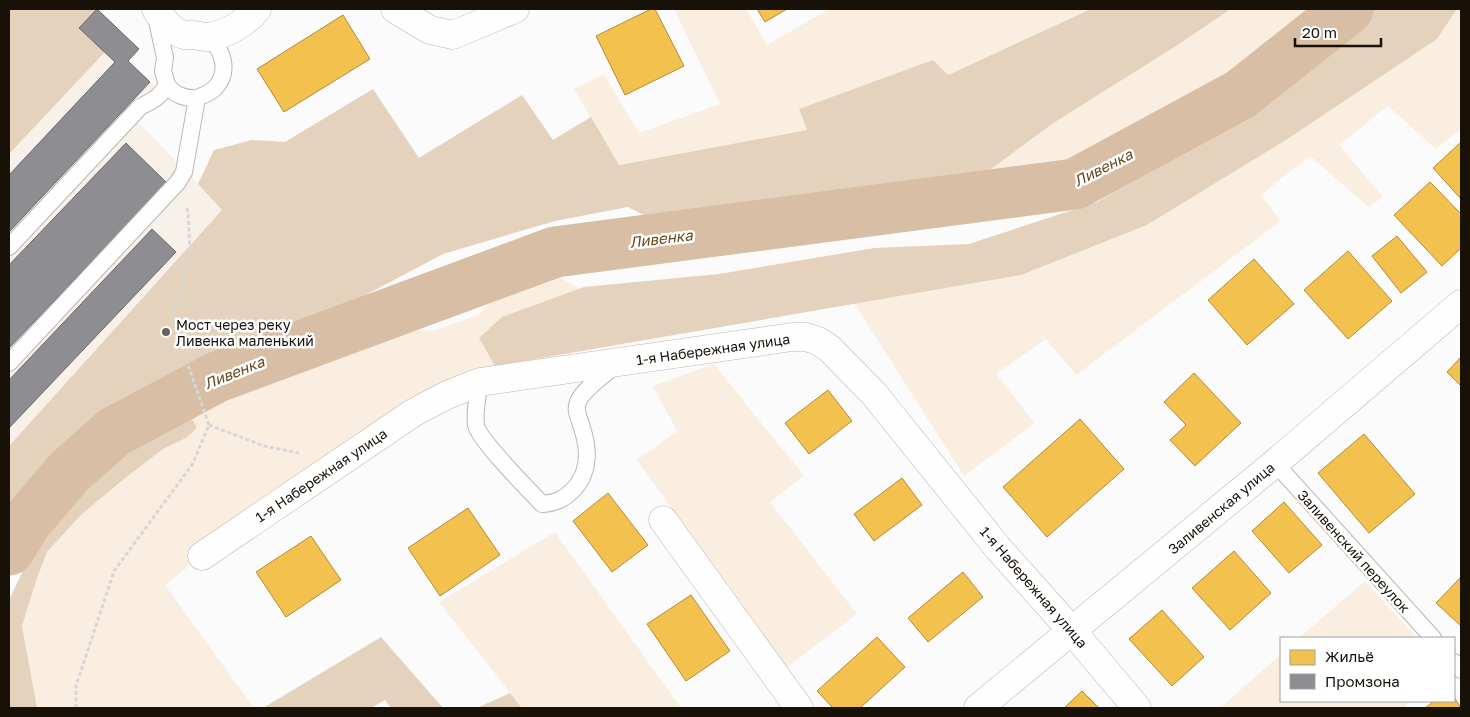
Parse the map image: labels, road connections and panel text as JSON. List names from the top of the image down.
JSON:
{
  "streets": {
    "street": ["1-я Набережная улица", "Заливенская улица"],
    "lane": ["Заливенский переулок"]
  },
  "crossings": [
    ["1-я Набережная улица", "Заливенская улица"],
    ["Заливенская улица", "Заливенский переулок"]
  ],
  "water": ["Ливенка"],
  "places": ["Мост через реку Ливенка маленький"],
  "legend": ["Жильё", "Промзона"],
  "scale_bar": "20 m"
}
